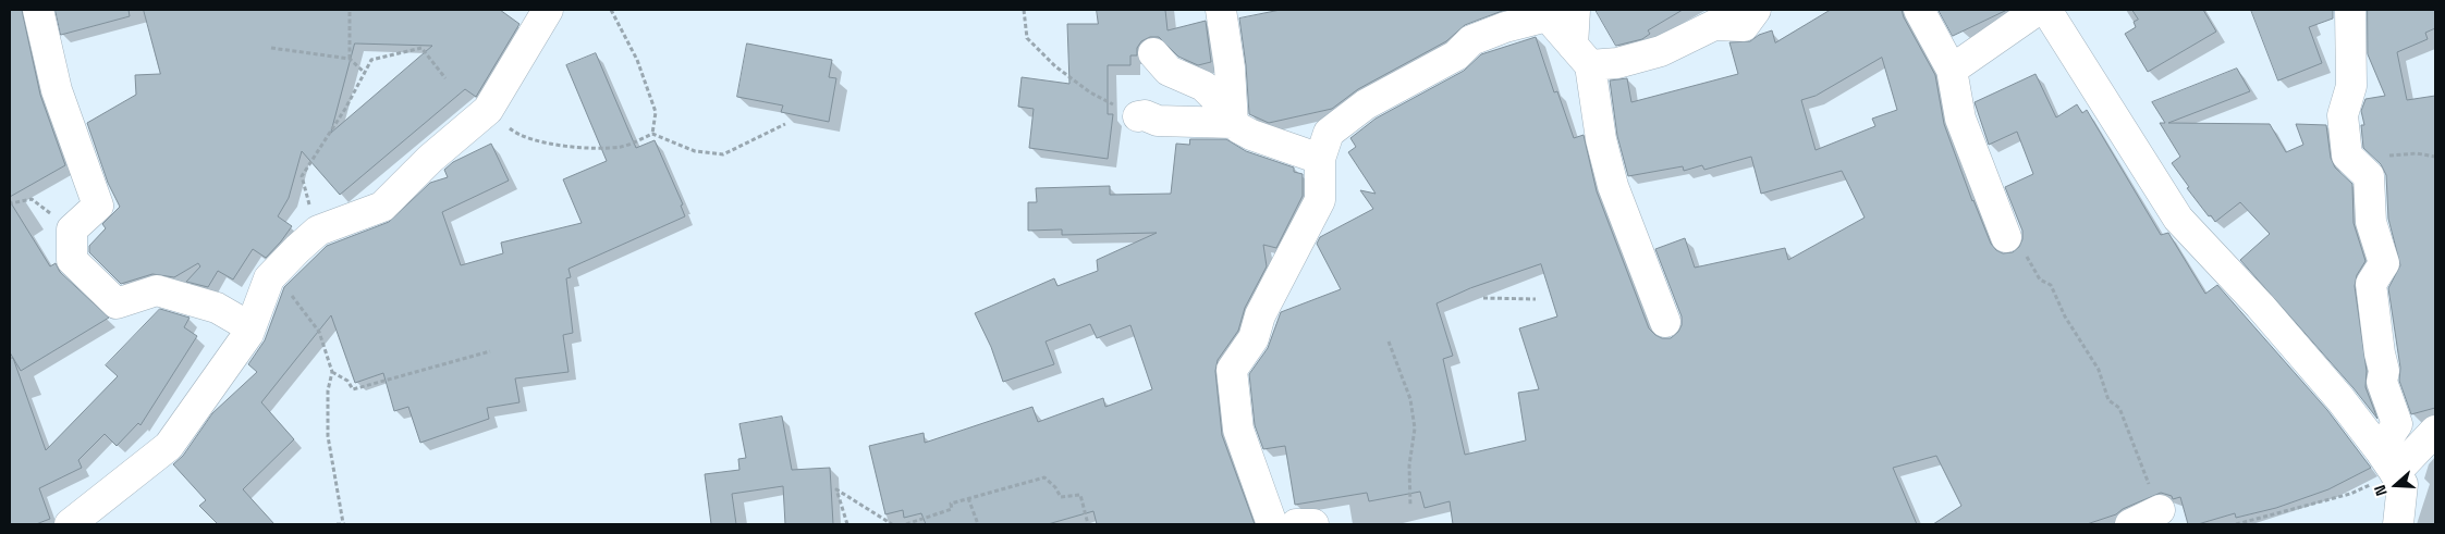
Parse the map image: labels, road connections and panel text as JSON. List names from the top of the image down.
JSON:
{
  "north": "left"
}
